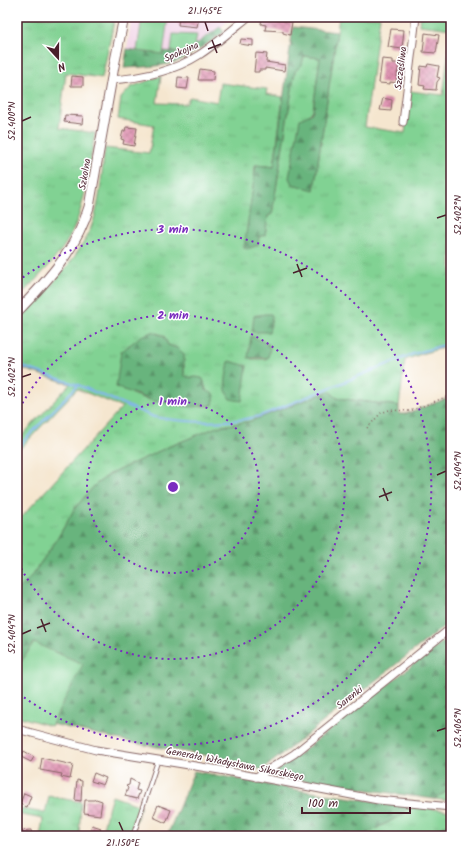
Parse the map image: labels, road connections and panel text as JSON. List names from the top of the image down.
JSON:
{
  "streets": {
    "street": [
      "Spokojna",
      "Szczęśliwa",
      "Szkolna",
      "Sarenki",
      "Generała Władysława Sikorskiego"
    ]
  },
  "crossings": [
    ["Spokojna", "Szkolna"],
    ["Sarenki", "Generała Władysława Sikorskiego"]
  ],
  "scale_bar": "100 m",
  "north": "bottom",
  "coordinates": [
    "21.145°E",
    "52.400°N",
    "52.402°N",
    "52.404°N",
    "52.406°N",
    "21.150°E"
  ],
  "rings": ["3 min", "2 min", "1 min"]
}
